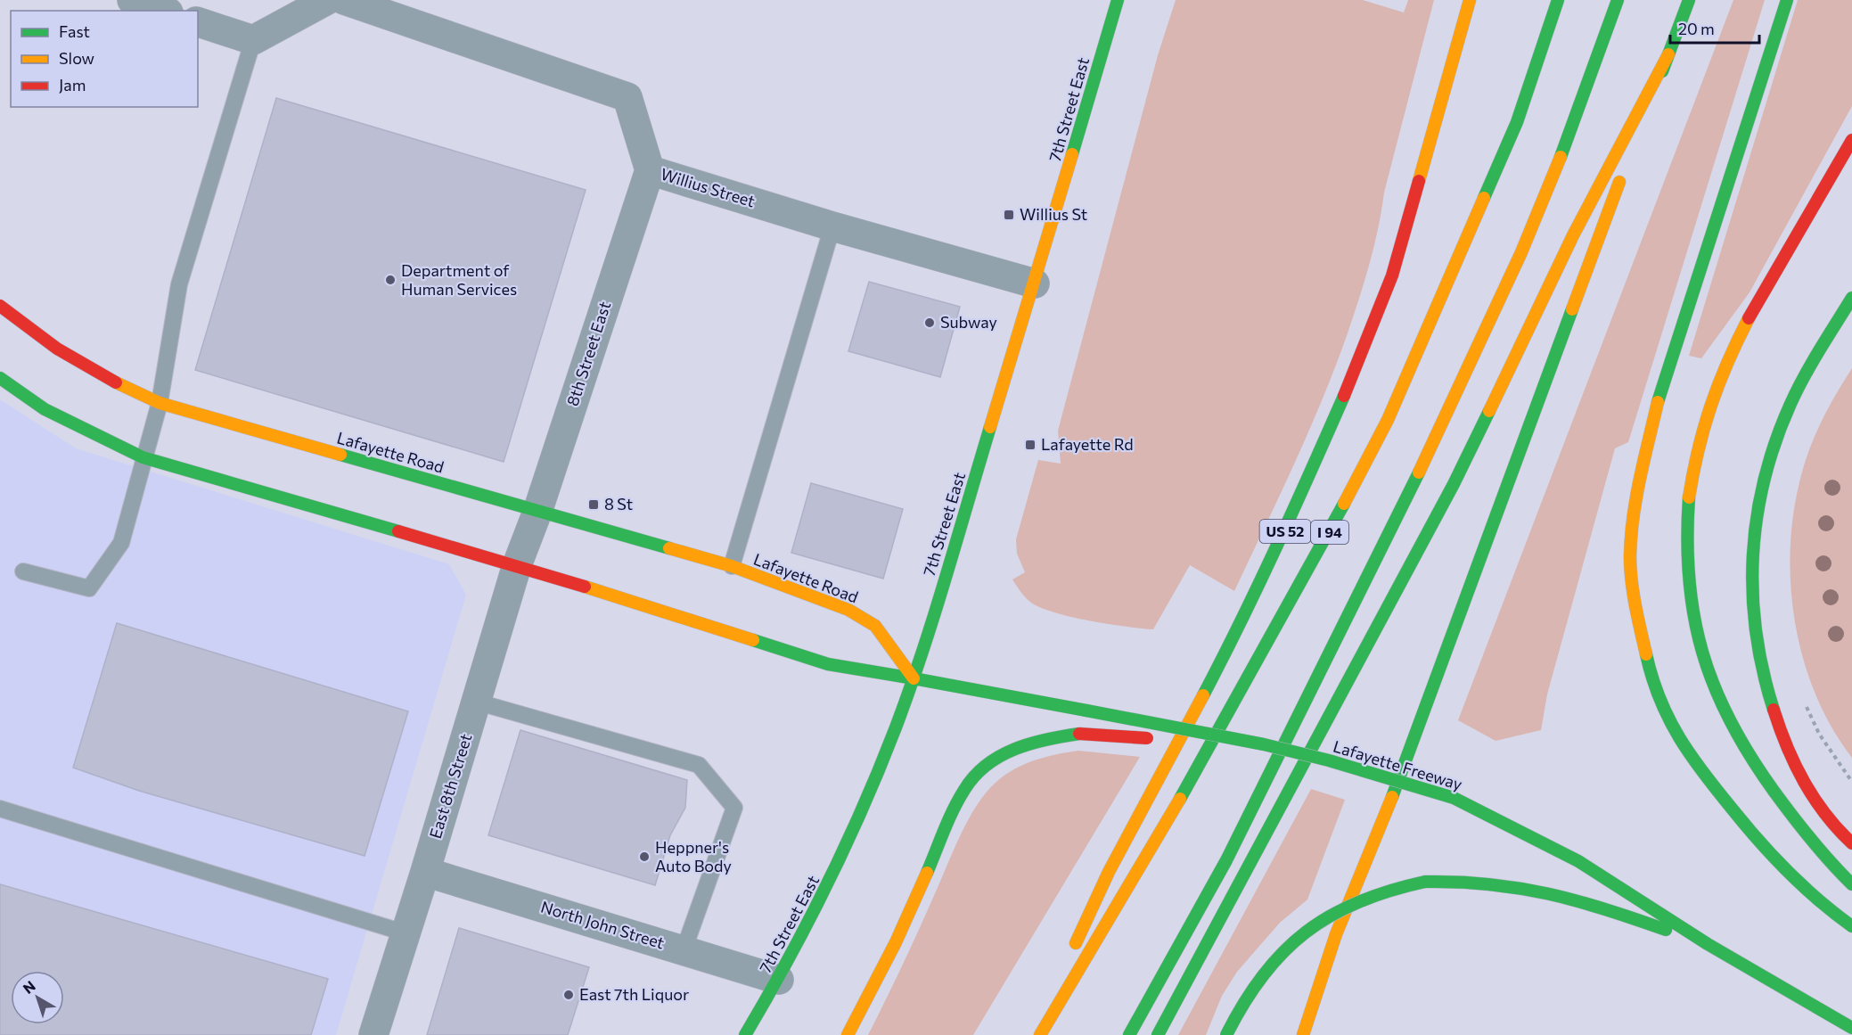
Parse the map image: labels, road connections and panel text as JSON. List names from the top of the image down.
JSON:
{
  "streets": {
    "main road": [
      "7th Street East",
      "Lafayette Road",
      "US 52",
      "I 94",
      "Lafayette Freeway"
    ],
    "street": [
      "Willius Street",
      "8th Street East",
      "East 8th Street",
      "North John Street"
    ]
  },
  "crossings": [
    ["7th Street East", "Willius Street"],
    ["7th Street East", "Lafayette Road"],
    ["7th Street East", "Lafayette Freeway"],
    ["7th Street East", "North John Street"],
    ["Willius Street", "8th Street East"],
    ["8th Street East", "Lafayette Road"],
    ["8th Street East", "East 8th Street"],
    ["Lafayette Road", "Lafayette Freeway"],
    ["Lafayette Road", "East 8th Street"],
    ["East 8th Street", "North John Street"]
  ],
  "places": {
    "transit": ["Willius St", "Lafayette Rd", "8 St"],
    "other": [
      "Department of Human Services",
      "Subway",
      "Heppner's Auto Body",
      "East 7th Liquor"
    ]
  },
  "legend": ["Fast", "Slow", "Jam"],
  "scale_bar": "20 m",
  "north": "top left"
}
